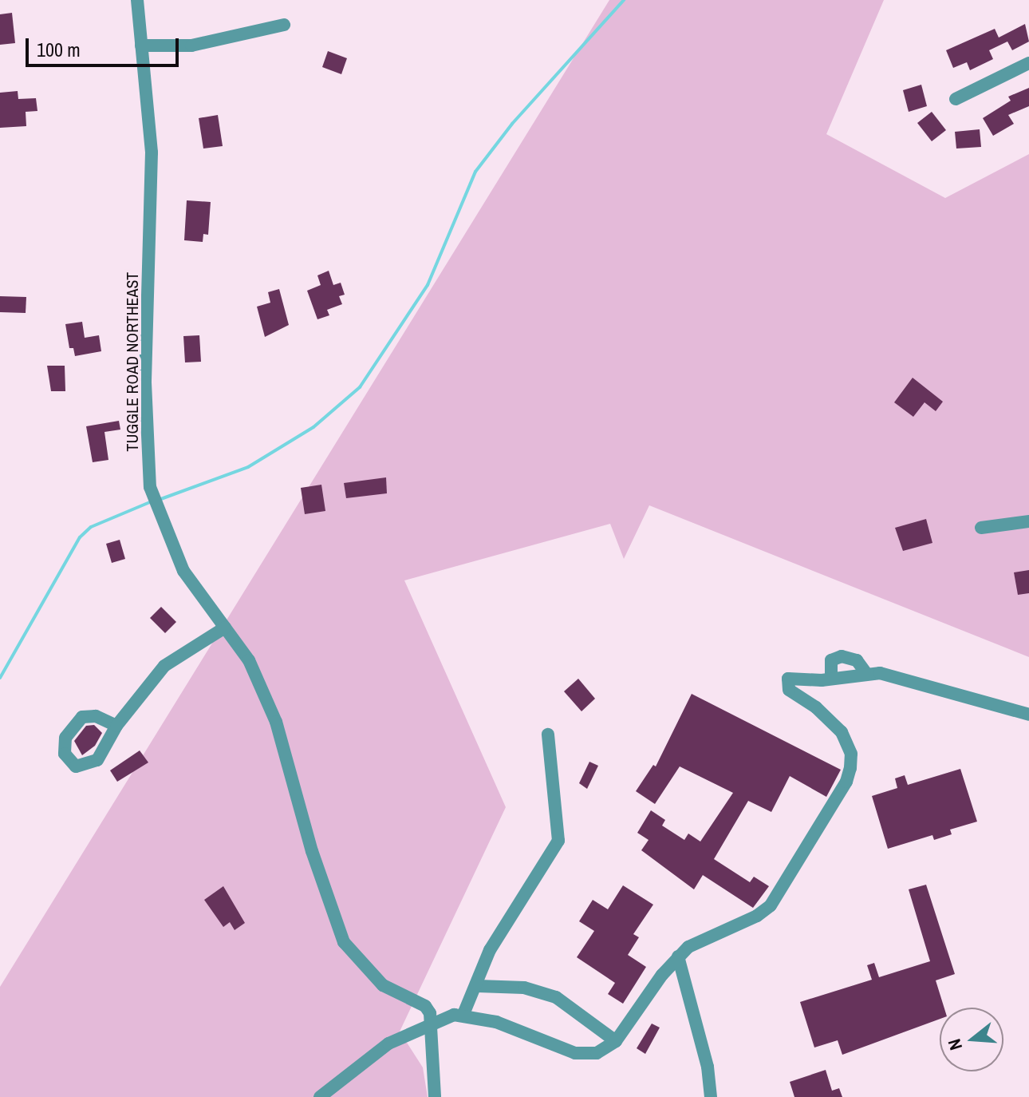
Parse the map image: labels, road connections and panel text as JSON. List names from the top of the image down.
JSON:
{
  "streets": {
    "street": ["TUGGLE ROAD NORTHEAST"]
  },
  "scale_bar": "100 m",
  "north": "left"
}
